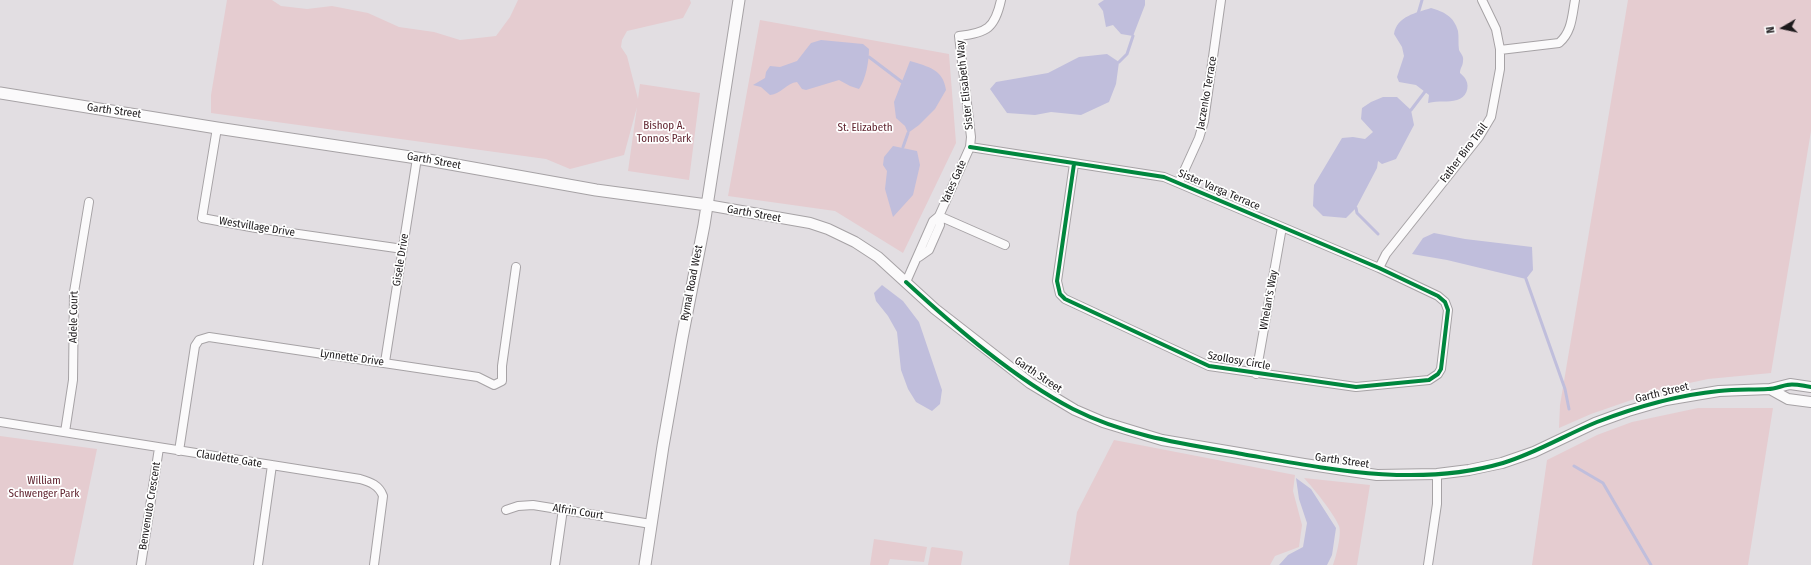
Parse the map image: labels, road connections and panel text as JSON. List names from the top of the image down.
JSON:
{
  "streets": {
    "main road": ["Garth Street", "Rymal Road West"],
    "street": [
      "Sister Elisabeth Way",
      "Jaczenko Terrace",
      "Father Biro Trail",
      "Yates Gate",
      "Sister Varga Terrace",
      "Westvillage Drive",
      "Gisele Drive",
      "Whelan's Way",
      "Adele Court",
      "Lynnette Drive",
      "Szollosy Circle",
      "Claudette Gate",
      "Benvenuto Crescent",
      "Alfrin Court"
    ]
  },
  "crossings": [
    ["Sister Elisabeth Way", "Yates Gate"],
    ["Sister Elisabeth Way", "Sister Varga Terrace"],
    ["Jaczenko Terrace", "Sister Varga Terrace"],
    ["Garth Street", "Yates Gate"],
    ["Garth Street", "Westvillage Drive"],
    ["Garth Street", "Gisele Drive"],
    ["Garth Street", "Rymal Road West"],
    ["Father Biro Trail", "Sister Varga Terrace"],
    ["Yates Gate", "Sister Varga Terrace"],
    ["Sister Varga Terrace", "Whelan's Way"],
    ["Sister Varga Terrace", "Szollosy Circle"],
    ["Westvillage Drive", "Gisele Drive"],
    ["Gisele Drive", "Lynnette Drive"],
    ["Rymal Road West", "Alfrin Court"],
    ["Whelan's Way", "Szollosy Circle"],
    ["Adele Court", "Claudette Gate"],
    ["Lynnette Drive", "Claudette Gate"],
    ["Claudette Gate", "Benvenuto Crescent"]
  ],
  "parks": ["Bishop A. Tonnos Park", "St. Elizabeth", "William Schwenger Park"],
  "north": "left"
}
